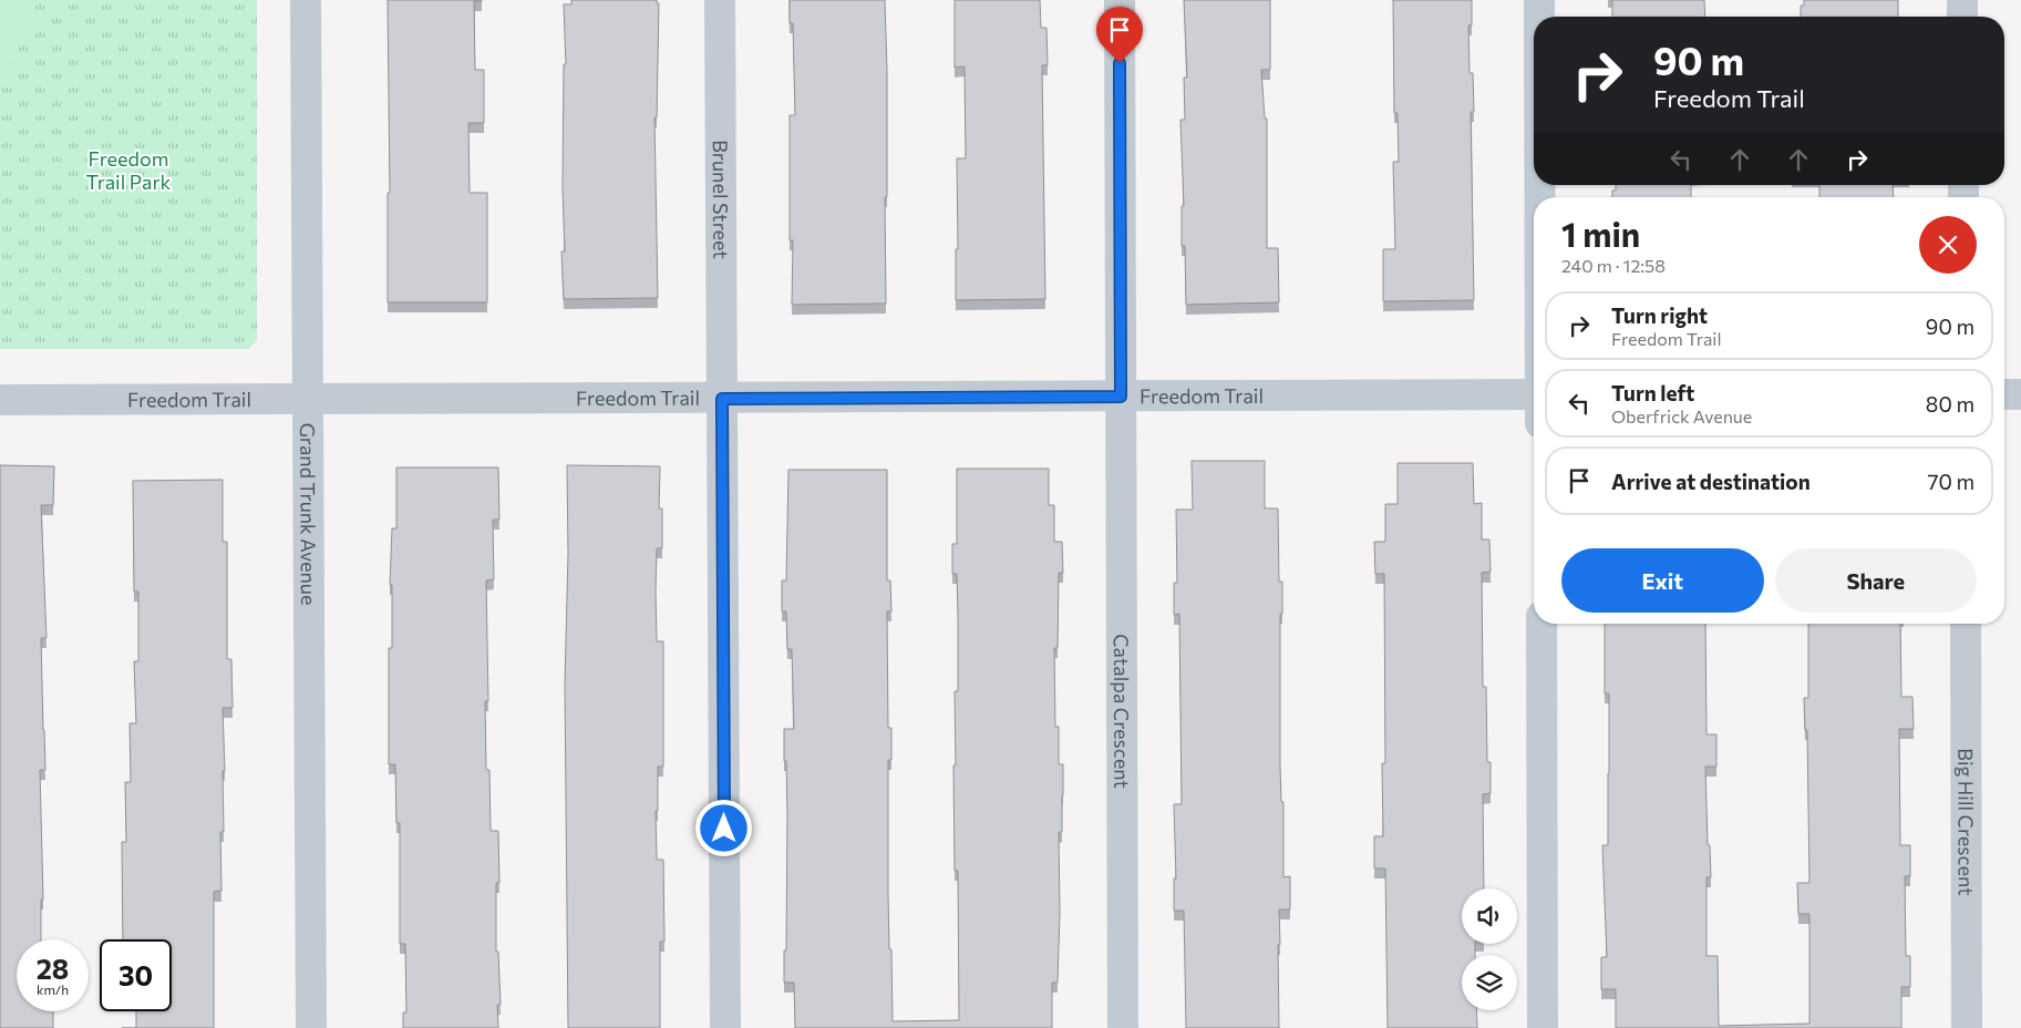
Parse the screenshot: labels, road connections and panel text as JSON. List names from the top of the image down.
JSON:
{
  "streets": {
    "street": [
      "Brunel Street",
      "Freedom Trail",
      "Grand Trunk Avenue",
      "Catalpa Crescent",
      "Big Hill Crescent"
    ]
  },
  "crossings": [
    ["Brunel Street", "Freedom Trail"],
    ["Freedom Trail", "Grand Trunk Avenue"],
    ["Freedom Trail", "Catalpa Crescent"]
  ],
  "parks": ["Freedom Trail Park"],
  "page": {
    "turn": ["90 m", "Freedom Trail"],
    "heading": ["1 min", "240 m · 12:58"],
    "list": [
      {
        "name": "Turn right",
        "note": "Freedom Trail",
        "value": "90 m"
      },
      {
        "name": "Turn left",
        "note": "Oberfrick Avenue",
        "value": "80 m"
      },
      {
        "name": "Arrive at destination",
        "value": "70 m"
      }
    ],
    "buttons": ["Exit", "Share"],
    "speed": "28 km/h",
    "limit": "30"
  }
}
